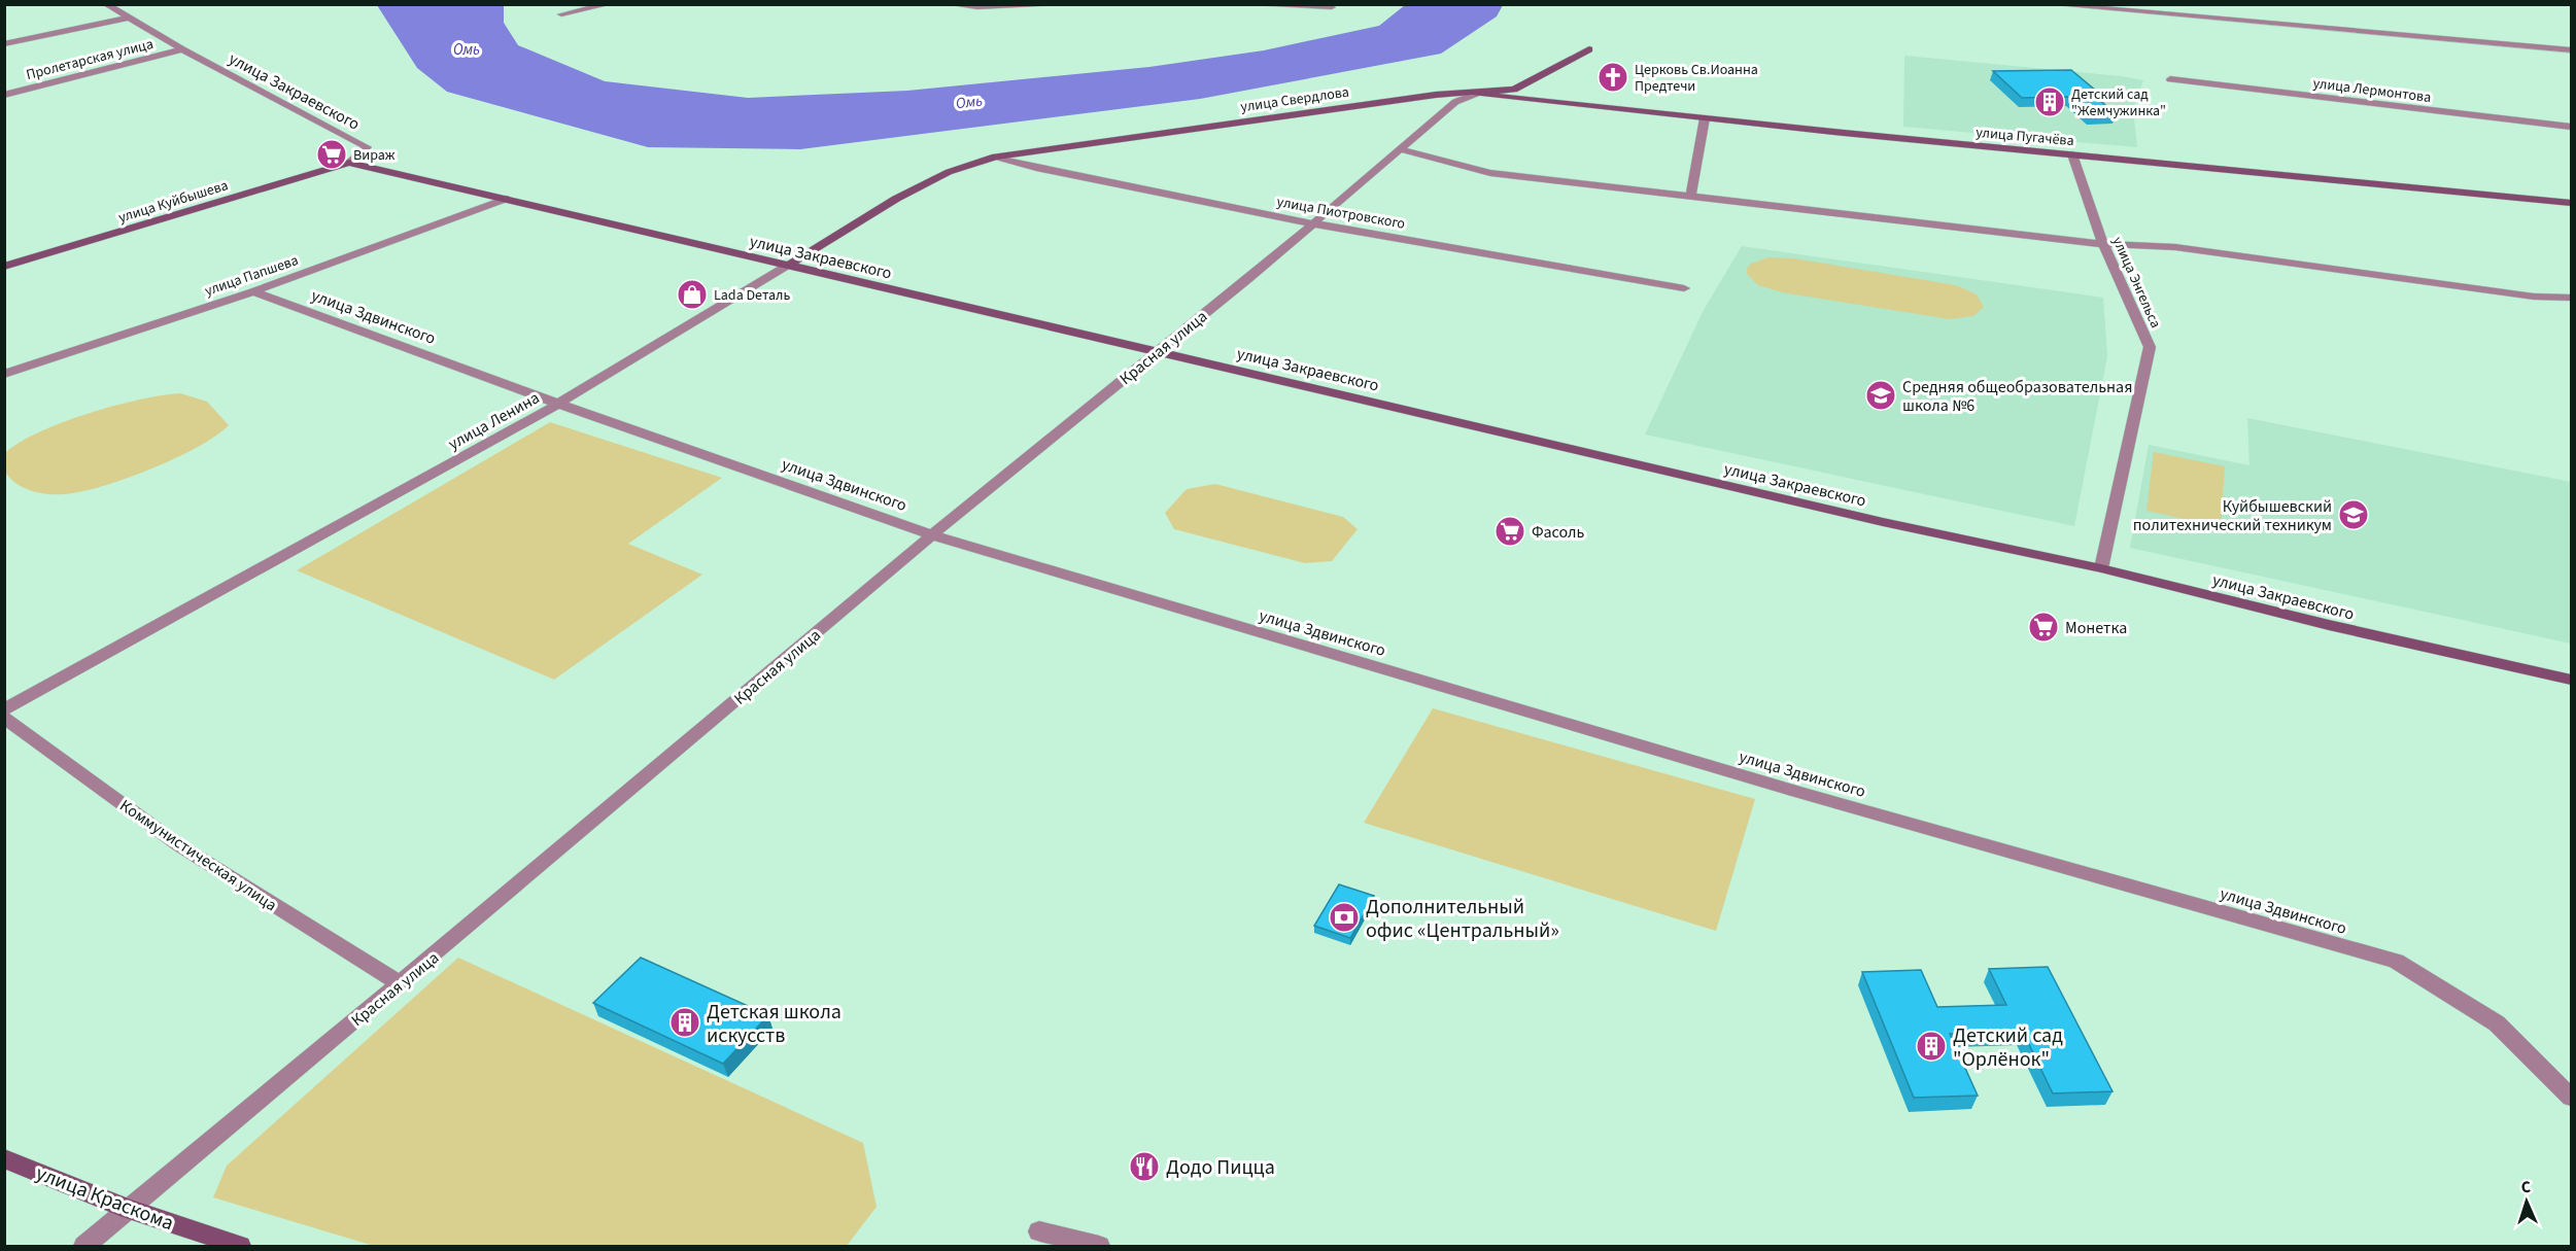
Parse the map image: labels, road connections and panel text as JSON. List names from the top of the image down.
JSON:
{
  "streets": {
    "street": [
      "Пролетарская улица",
      "улица Лермонтова",
      "улица Закраевского",
      "улица Свердлова",
      "улица Пугачёва",
      "улица Куйбышева",
      "улица Пиотровского",
      "улица Папшева",
      "улица Энгельса",
      "улица Здвинского",
      "Красная улица",
      "улица Ленина",
      "Коммунистическая улица",
      "улица Краскома"
    ]
  },
  "crossings": [
    ["Пролетарская улица", "улица Закраевского"],
    ["улица Закраевского", "улица Куйбышева"],
    ["улица Закраевского", "улица Папшева"],
    ["улица Закраевского", "улица Энгельса"],
    ["улица Закраевского", "Красная улица"],
    ["улица Закраевского", "улица Ленина"],
    ["улица Свердлова", "улица Пугачёва"],
    ["улица Свердлова", "улица Пиотровского"],
    ["улица Свердлова", "Красная улица"],
    ["улица Свердлова", "улица Ленина"],
    ["улица Пугачёва", "улица Энгельса"],
    ["улица Пугачёва", "Красная улица"],
    ["улица Пиотровского", "Красная улица"],
    ["улица Пиотровского", "улица Ленина"],
    ["улица Папшева", "улица Здвинского"],
    ["улица Здвинского", "Красная улица"],
    ["улица Здвинского", "улица Ленина"],
    ["Красная улица", "Коммунистическая улица"],
    ["Красная улица", "улица Краскома"]
  ],
  "water": ["Омь"],
  "places": {
    "church": ["Церковь Св.Иоанна Предтечи"],
    "building": ["Детский сад \"Жемчужинка\"", "Детская школа искусств", "Детский сад \"Орлёнок\""],
    "supermarket": ["Вираж", "Фасоль", "Монетка"],
    "shop": ["Lada Dеталь"],
    "school or university": ["Средняя общеобразовательная школа №6", "Куйбышевский политехнический техникум"],
    "bank": ["Дополнительный офис «Центральный»"],
    "restaurant": ["Додо Пицца"]
  },
  "north": "top"
}
